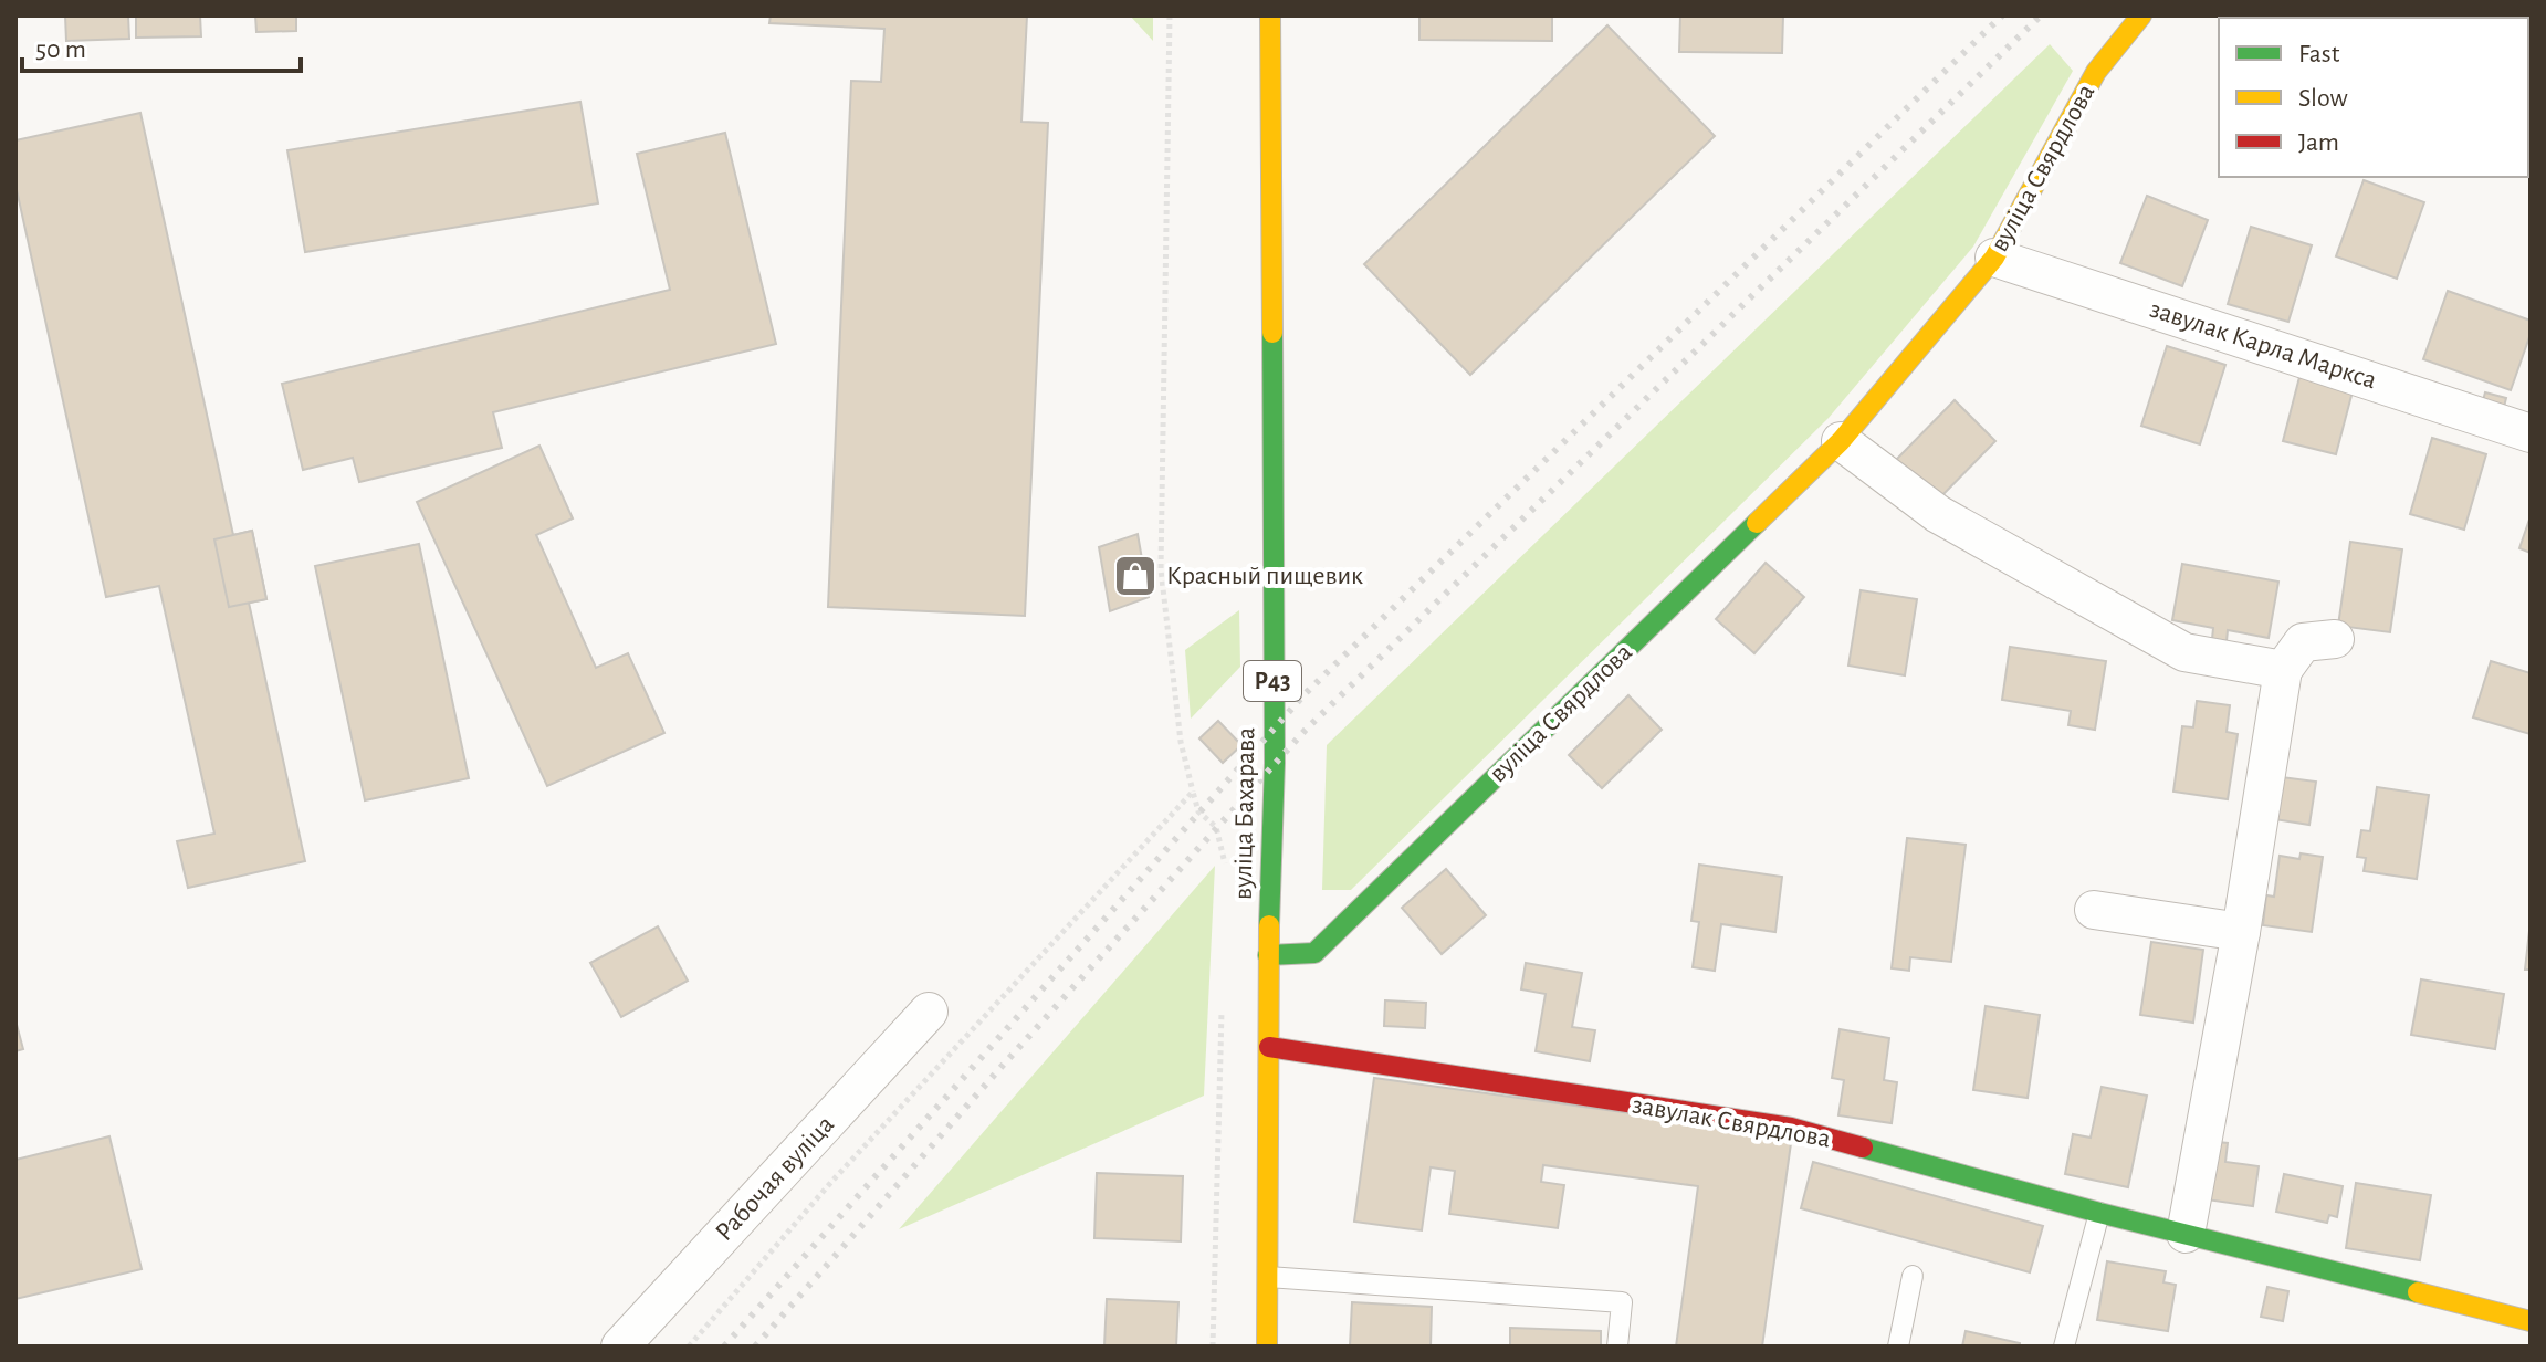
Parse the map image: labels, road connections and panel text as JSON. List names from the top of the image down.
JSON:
{
  "streets": {
    "street": [
      "вуліца Свярдлова",
      "завулак Карла Маркса",
      "Р43",
      "вуліца Бахарава",
      "завулак Свярдлова",
      "Рабочая вуліца"
    ]
  },
  "crossings": [
    ["вуліца Свярдлова", "завулак Карла Маркса"],
    ["вуліца Свярдлова", "вуліца Бахарава"],
    ["вуліца Бахарава", "завулак Свярдлова"]
  ],
  "places": {
    "shop": ["Красный пищевик"]
  },
  "legend": ["Fast", "Slow", "Jam"],
  "scale_bar": "50 m"
}
